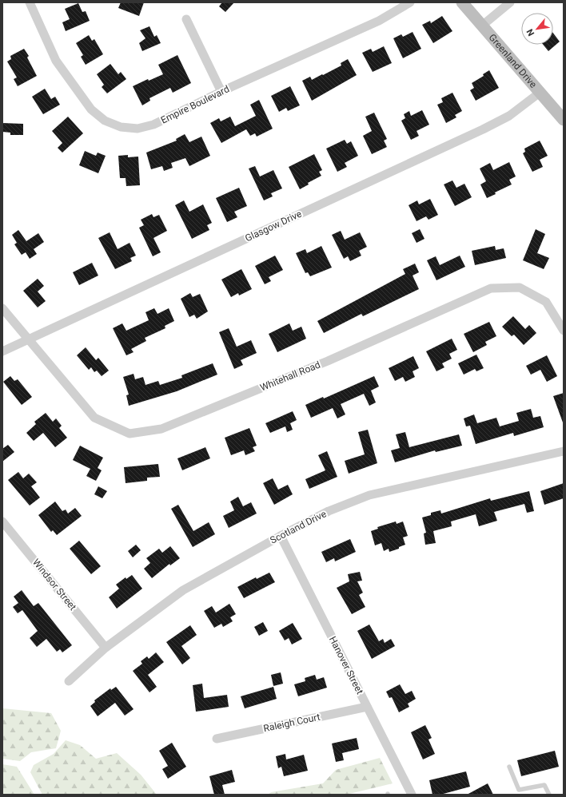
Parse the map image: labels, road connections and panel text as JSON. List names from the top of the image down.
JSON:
{
  "streets": {
    "street": [
      "Greenland Drive",
      "Empire Boulevard",
      "Glasgow Drive",
      "Whitehall Road",
      "Scotland Drive",
      "Windsor Street",
      "Hanover Street",
      "Raleigh Court"
    ]
  },
  "crossings": [
    ["Greenland Drive", "Glasgow Drive"],
    ["Glasgow Drive", "Whitehall Road"],
    ["Scotland Drive", "Windsor Street"],
    ["Scotland Drive", "Hanover Street"],
    ["Hanover Street", "Raleigh Court"]
  ],
  "north": "bottom left"
}
